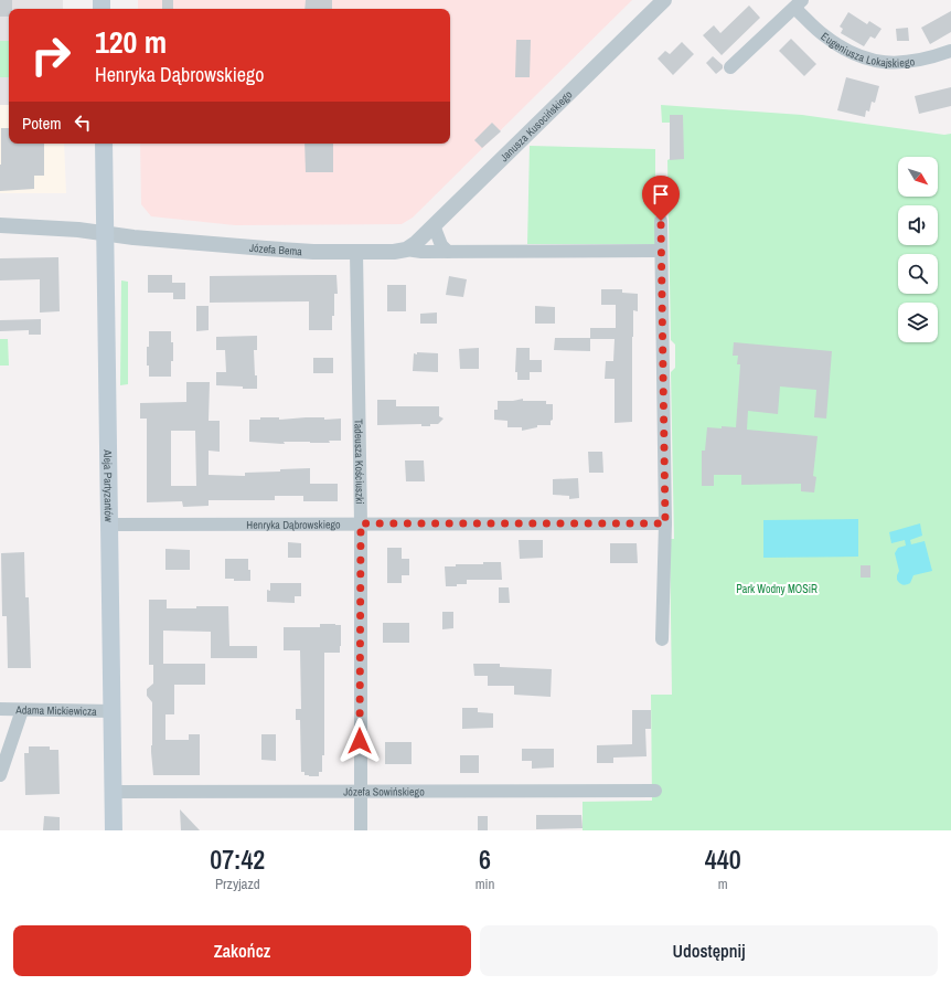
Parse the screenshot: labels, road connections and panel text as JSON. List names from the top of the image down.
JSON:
{
  "streets": {
    "main road": ["Aleja Partyzantów"],
    "street": [
      "Eugeniusza Lokajskiego",
      "Janusza Kusocińskiego",
      "Józefa Bema",
      "Tadeusza Kościuszki",
      "Henryka Dąbrowskiego",
      "Adama Mickiewicza",
      "Józefa Sowińskiego"
    ]
  },
  "crossings": [
    ["Janusza Kusocińskiego", "Józefa Bema"],
    ["Józefa Bema", "Tadeusza Kościuszki"],
    ["Józefa Bema", "Aleja Partyzantów"],
    ["Tadeusza Kościuszki", "Henryka Dąbrowskiego"],
    ["Tadeusza Kościuszki", "Józefa Sowińskiego"],
    ["Aleja Partyzantów", "Henryka Dąbrowskiego"],
    ["Aleja Partyzantów", "Adama Mickiewicza"],
    ["Aleja Partyzantów", "Józefa Sowińskiego"]
  ],
  "parks": ["Park Wodny MOSiR"],
  "north": "bottom right",
  "page": {
    "turn": ["120 m", "Henryka Dąbrowskiego"],
    "then": "Potem",
    "eta": [
      "07:42",
      "Przyjazd",
      "6",
      "min",
      "440",
      "m"
    ],
    "buttons": ["Zakończ", "Udostępnij"]
  }
}
